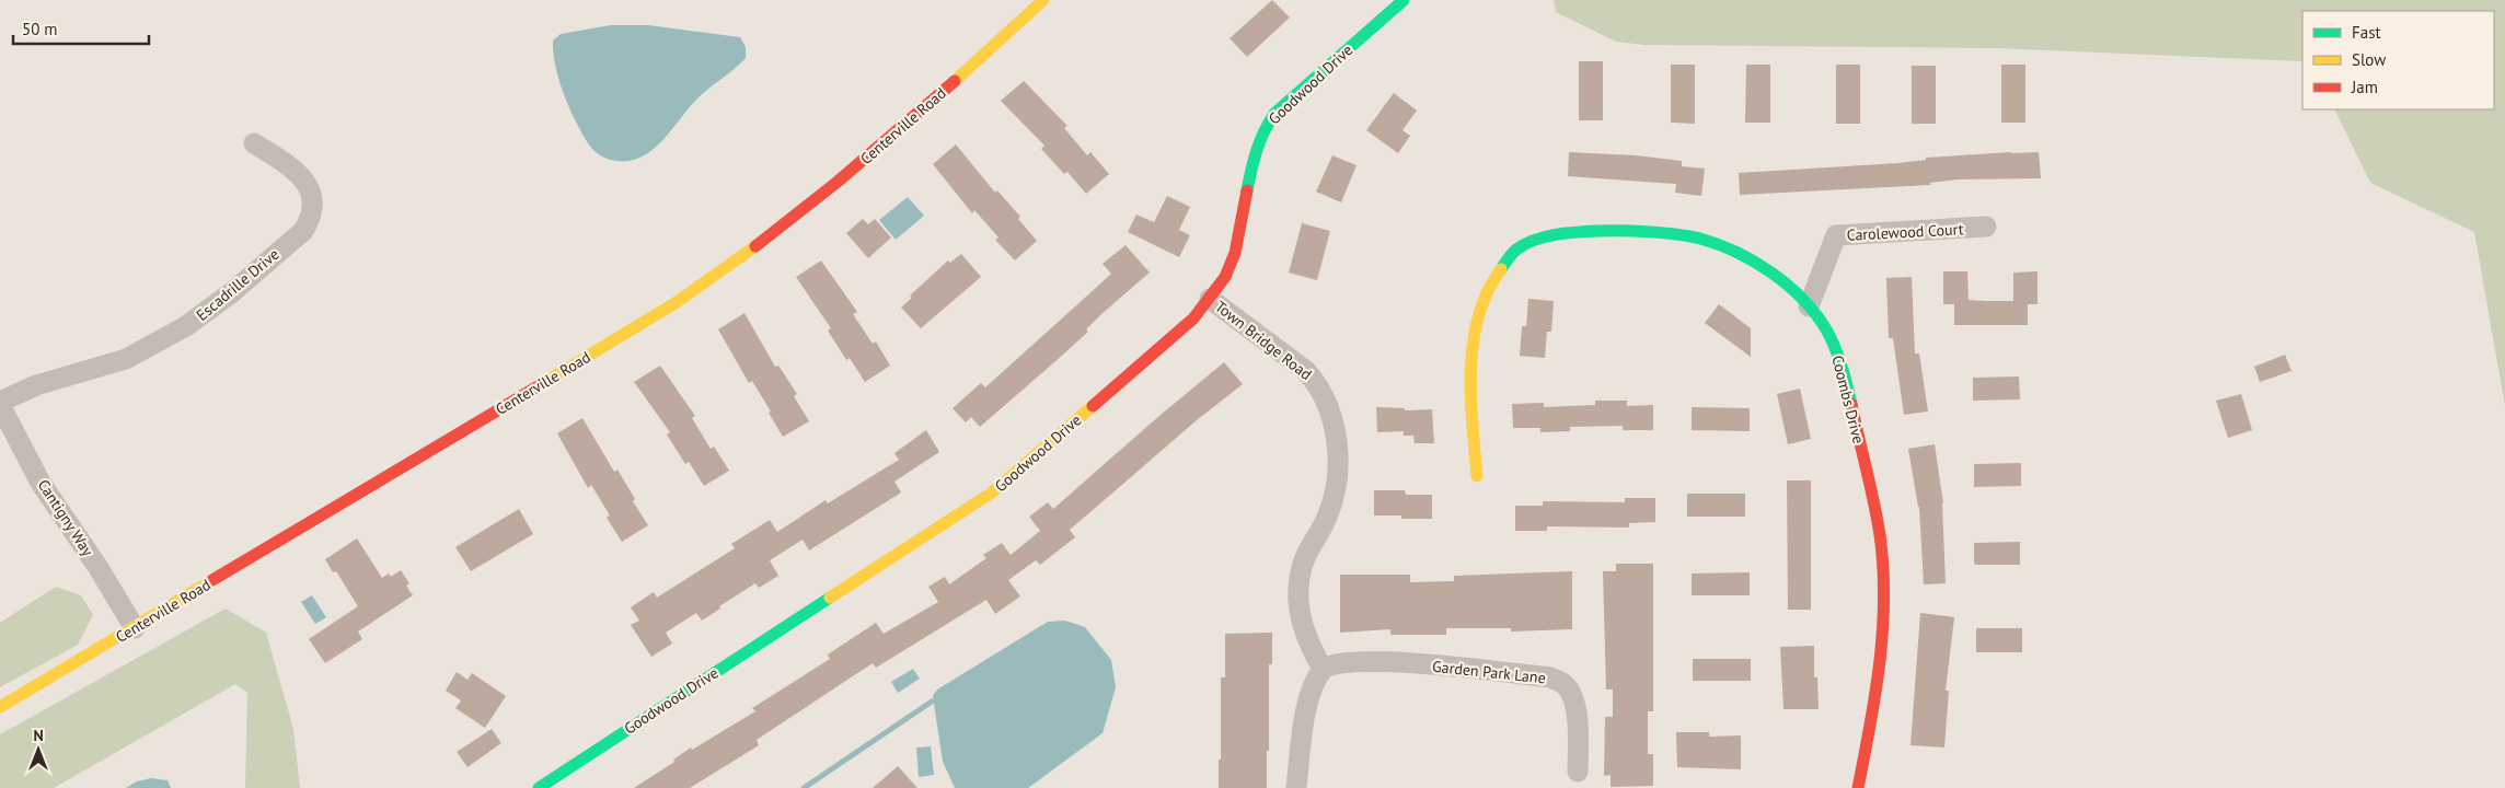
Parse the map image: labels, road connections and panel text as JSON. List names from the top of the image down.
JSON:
{
  "streets": {
    "street": [
      "Goodwood Drive",
      "Centerville Road",
      "Carolewood Court",
      "Escadrille Drive",
      "Town Bridge Road",
      "Coombs Drive",
      "Cantigny Way",
      "Garden Park Lane"
    ]
  },
  "crossings": [
    ["Goodwood Drive", "Town Bridge Road"],
    ["Centerville Road", "Cantigny Way"],
    ["Carolewood Court", "Coombs Drive"],
    ["Escadrille Drive", "Cantigny Way"],
    ["Town Bridge Road", "Garden Park Lane"]
  ],
  "legend": ["Fast", "Slow", "Jam"],
  "scale_bar": "50 m",
  "north": "top"
}
